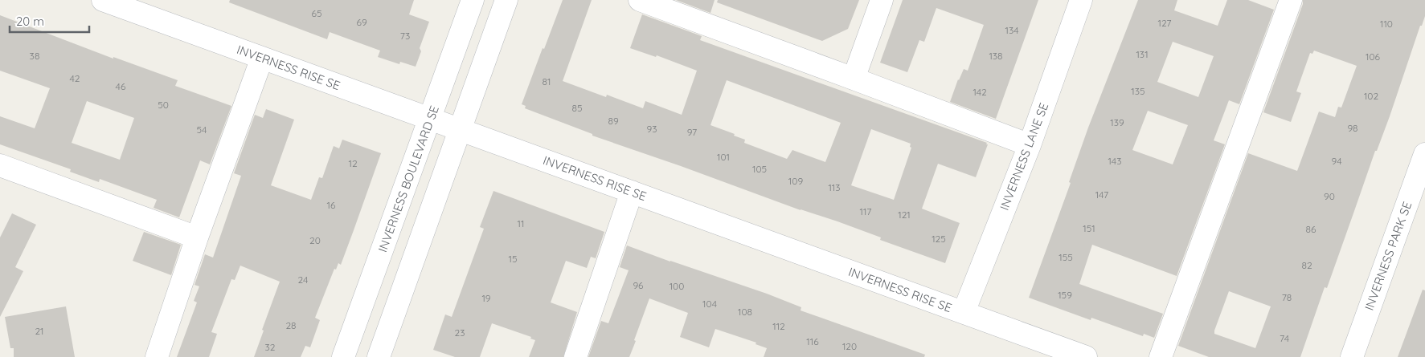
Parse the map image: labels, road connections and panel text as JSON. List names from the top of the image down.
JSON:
{
  "streets": {
    "street": [
      "INVERNESS RISE SE",
      "INVERNESS LANE SE",
      "INVERNESS BOULEVARD SE",
      "INVERNESS PARK SE"
    ]
  },
  "crossings": [
    ["INVERNESS RISE SE", "INVERNESS LANE SE"],
    ["INVERNESS RISE SE", "INVERNESS BOULEVARD SE"]
  ],
  "house_numbers": [
    "65",
    "69",
    "127",
    "110",
    "134",
    "73",
    "131",
    "38",
    "138",
    "106",
    "42",
    "81",
    "46",
    "135",
    "142",
    "102",
    "50",
    "85",
    "89",
    "139",
    "98",
    "93",
    "54",
    "97",
    "101",
    "143",
    "94",
    "12",
    "105",
    "109",
    "113",
    "147",
    "90",
    "16",
    "117",
    "121",
    "11",
    "151",
    "86",
    "125",
    "20",
    "155",
    "15",
    "82",
    "24",
    "96",
    "100",
    "159",
    "78",
    "19",
    "104",
    "108",
    "28",
    "112",
    "21",
    "23",
    "74",
    "116",
    "120",
    "32"
  ],
  "scale_bar": "20 m"
}
